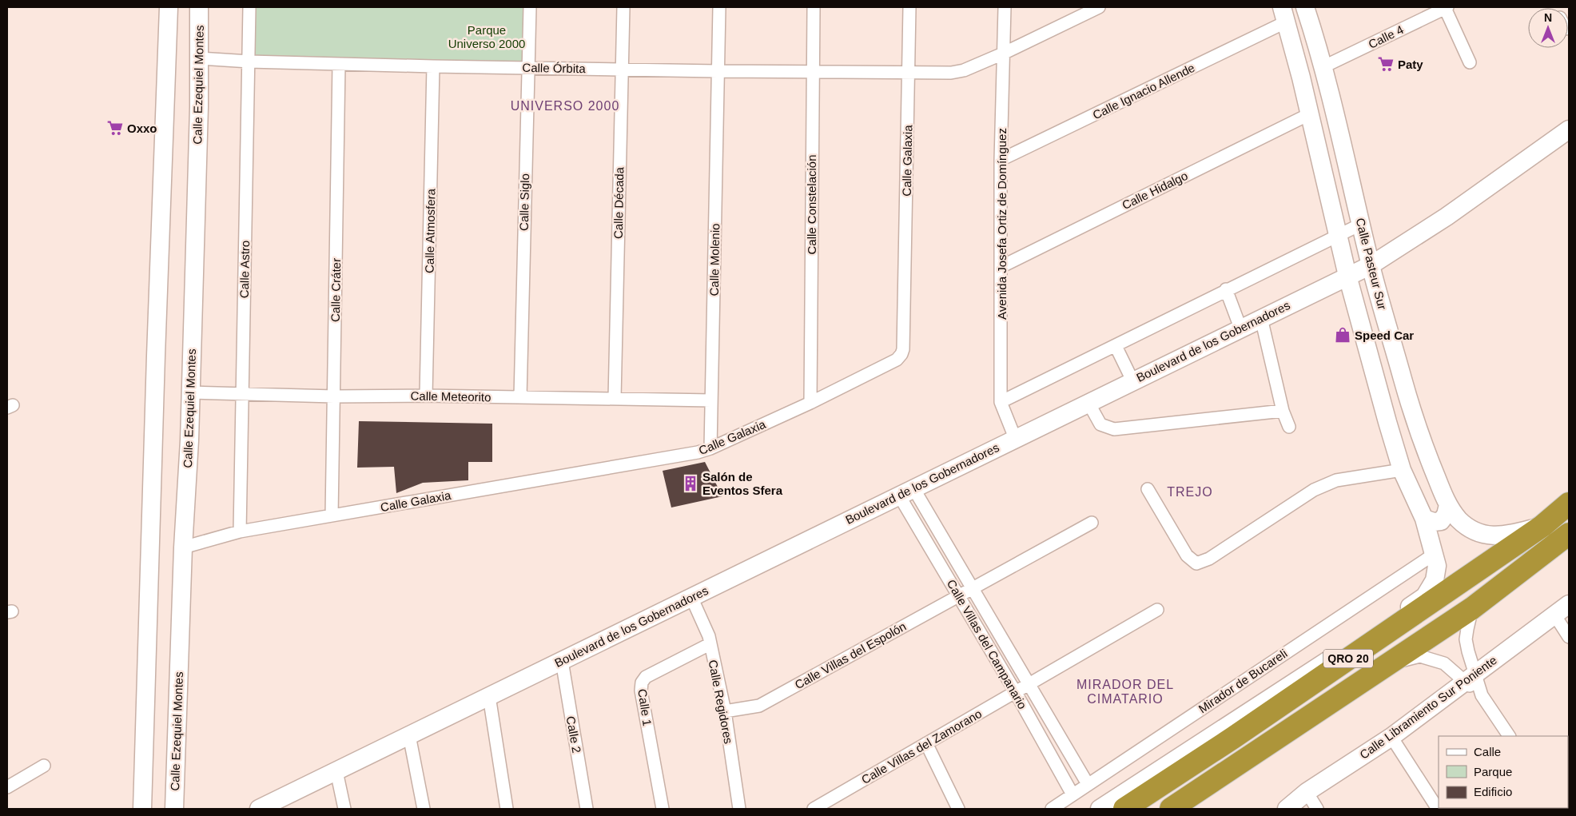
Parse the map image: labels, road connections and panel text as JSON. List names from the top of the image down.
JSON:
{
  "streets": {
    "highway": ["QRO 20"],
    "main road": [
      "Calle Ezequiel Montes",
      "Calle Pasteur Sur",
      "Boulevard de los Gobernadores",
      "Calle Libramiento Sur Poniente"
    ],
    "street": [
      "Calle 4",
      "Calle Órbita",
      "Calle Ignacio Allende",
      "Calle Galaxia",
      "Calle Hidalgo",
      "Calle Siglo",
      "Calle Década",
      "Calle Constelación",
      "Avenida Josefa Ortiz de Domínguez",
      "Calle Atmosfera",
      "Calle Molenio",
      "Calle Astro",
      "Calle Cráter",
      "Calle Meteorito",
      "Calle Villas del Campanario",
      "Calle Villas del Espolón",
      "Mirador de Bucareli",
      "Calle Regidores",
      "Calle 1",
      "Calle 2",
      "Calle Villas del Zamorano"
    ]
  },
  "crossings": [
    ["Calle 4", "Calle Pasteur Sur"],
    ["Calle Órbita", "Calle Ezequiel Montes"],
    ["Calle Órbita", "Calle Galaxia"],
    ["Calle Órbita", "Calle Siglo"],
    ["Calle Órbita", "Calle Década"],
    ["Calle Órbita", "Calle Constelación"],
    ["Calle Órbita", "Avenida Josefa Ortiz de Domínguez"],
    ["Calle Órbita", "Calle Atmosfera"],
    ["Calle Órbita", "Calle Molenio"],
    ["Calle Órbita", "Calle Astro"],
    ["Calle Órbita", "Calle Cráter"],
    ["Calle Ezequiel Montes", "Calle Galaxia"],
    ["Calle Ezequiel Montes", "Calle Meteorito"],
    ["Calle Ignacio Allende", "Avenida Josefa Ortiz de Domínguez"],
    ["Calle Ignacio Allende", "Calle Pasteur Sur"],
    ["Calle Galaxia", "Calle Constelación"],
    ["Calle Galaxia", "Calle Molenio"],
    ["Calle Galaxia", "Calle Astro"],
    ["Calle Galaxia", "Calle Cráter"],
    ["Calle Hidalgo", "Avenida Josefa Ortiz de Domínguez"],
    ["Calle Hidalgo", "Calle Pasteur Sur"],
    ["Calle Siglo", "Calle Meteorito"],
    ["Calle Década", "Calle Meteorito"],
    ["Avenida Josefa Ortiz de Domínguez", "Boulevard de los Gobernadores"],
    ["Calle Atmosfera", "Calle Meteorito"],
    ["Calle Molenio", "Calle Meteorito"],
    ["Calle Pasteur Sur", "Boulevard de los Gobernadores"],
    ["Calle Pasteur Sur", "QRO 20"],
    ["Calle Pasteur Sur", "Mirador de Bucareli"],
    ["Calle Astro", "Calle Meteorito"],
    ["Calle Cráter", "Calle Meteorito"],
    ["Boulevard de los Gobernadores", "Calle Villas del Campanario"],
    ["Boulevard de los Gobernadores", "Calle Regidores"],
    ["Boulevard de los Gobernadores", "Calle 2"],
    ["Calle Villas del Campanario", "Calle Villas del Espolón"],
    ["Calle Villas del Campanario", "Mirador de Bucareli"],
    ["Calle Villas del Campanario", "Calle Villas del Zamorano"],
    ["Calle Villas del Espolón", "Calle Regidores"],
    ["Calle Regidores", "Calle 1"]
  ],
  "districts": ["UNIVERSO 2000", "TREJO", "MIRADOR DEL CIMATARIO"],
  "parks": ["Parque Universo 2000"],
  "places": {
    "supermarket": ["Paty", "Oxxo"],
    "shop": ["Speed Car"],
    "building": ["Salón de Eventos Sfera"]
  },
  "legend": ["Calle", "Parque", "Edificio"],
  "north": "top"
}
